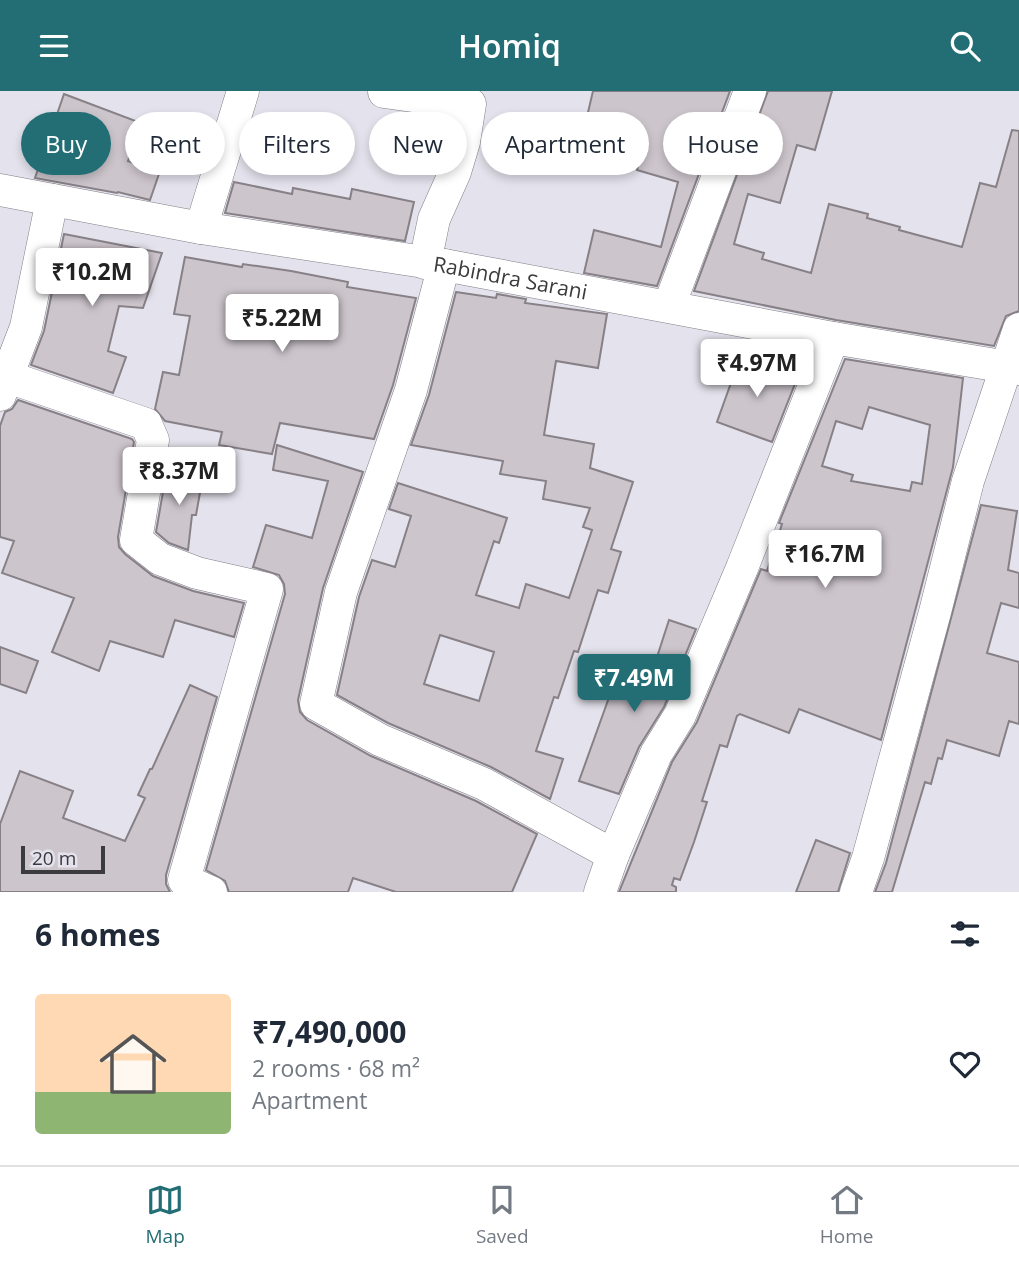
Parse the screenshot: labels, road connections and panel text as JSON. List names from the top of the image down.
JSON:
{
  "streets": {
    "street": ["Rabindra Sarani"]
  },
  "scale_bar": "20 m",
  "page": {
    "header": "Homiq",
    "chip": [
      "Buy",
      "Rent",
      "Filters",
      "New",
      "Apartment",
      "House"
    ],
    "price": [
      "₹10.2M",
      "₹5.22M",
      "₹4.97M",
      "₹8.37M",
      "₹16.7M",
      "₹7.49M"
    ],
    "scale": "20 m",
    "heading": "6 homes",
    "list": [
      {
        "name": "₹7,490,000",
        "note": "2 rooms · 68 m² · Apartment"
      }
    ],
    "tabs": ["Map", "Saved", "Home"]
  }
}
